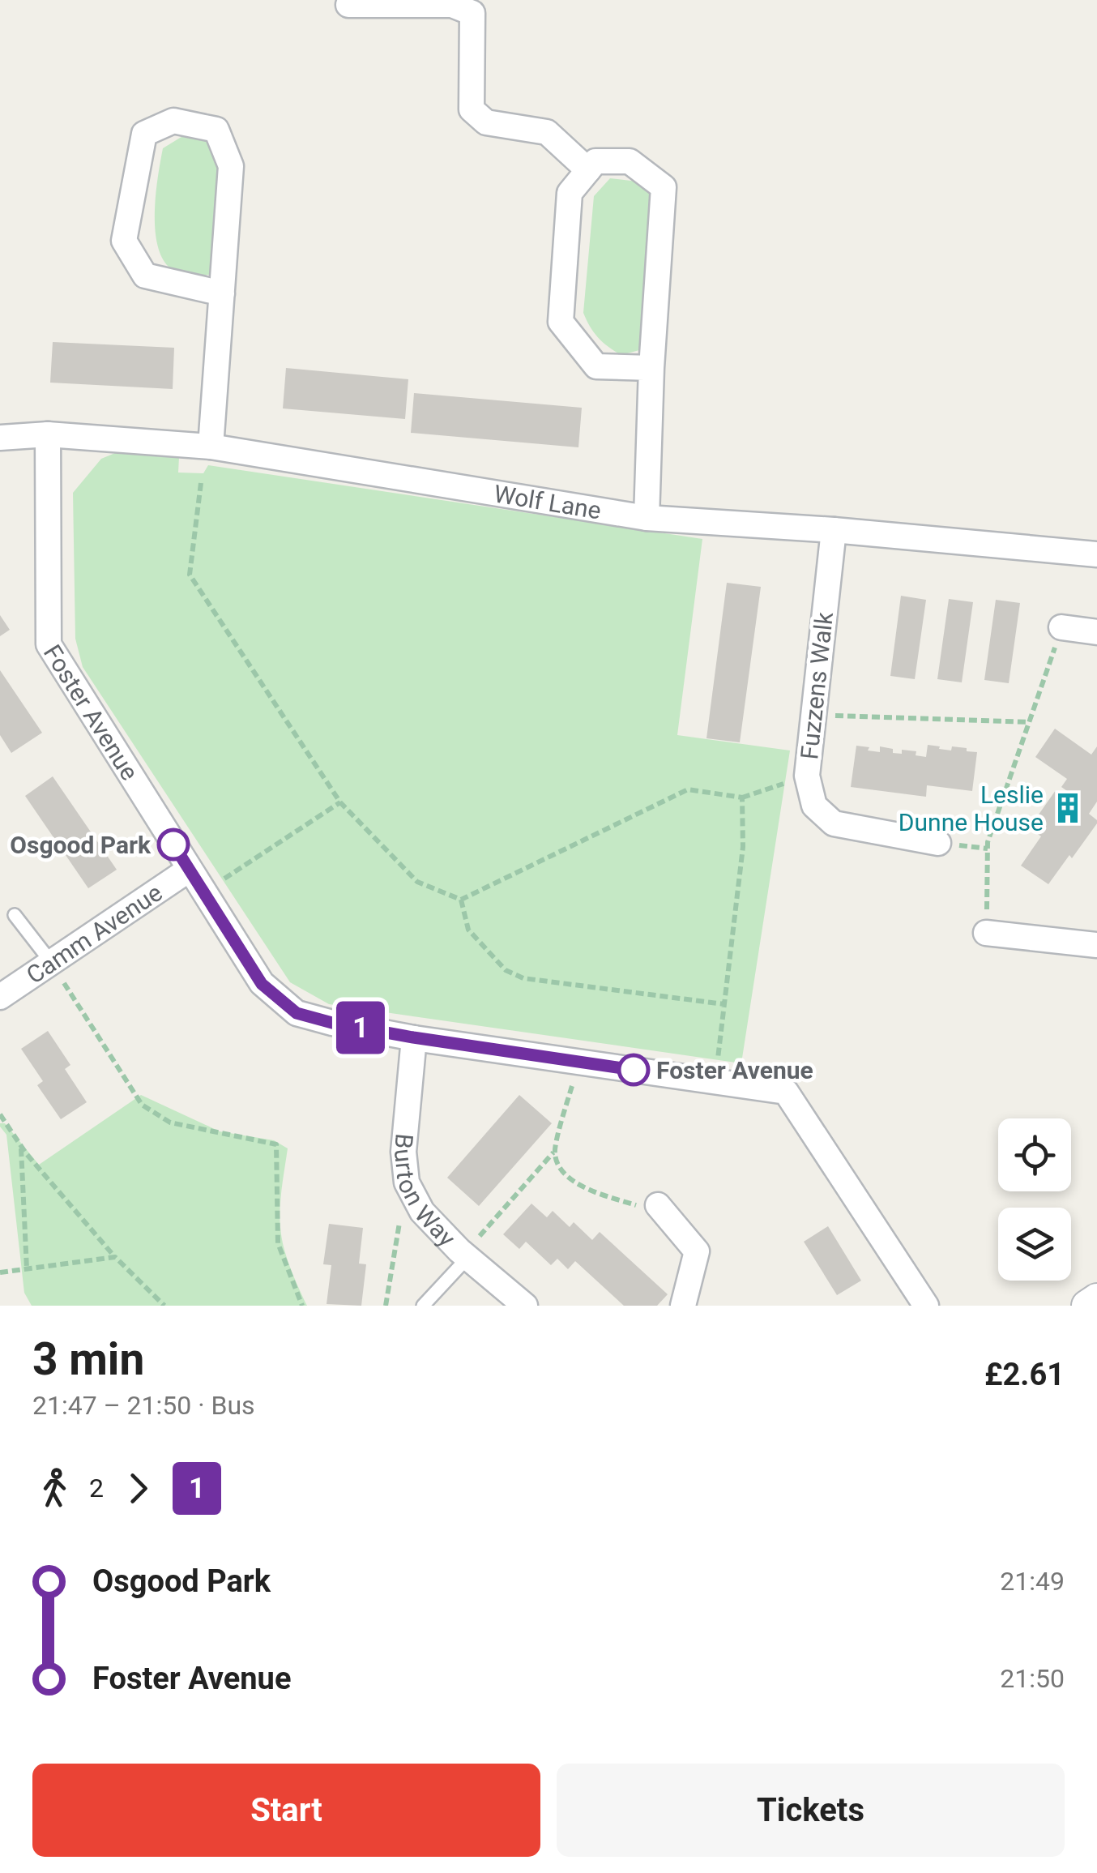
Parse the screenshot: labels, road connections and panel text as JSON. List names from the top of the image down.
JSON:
{
  "streets": {
    "street": [
      "Wolf Lane",
      "Fuzzens Walk",
      "Foster Avenue",
      "Camm Avenue",
      "Burton Way"
    ]
  },
  "crossings": [
    ["Wolf Lane", "Fuzzens Walk"],
    ["Wolf Lane", "Foster Avenue"],
    ["Foster Avenue", "Camm Avenue"],
    ["Foster Avenue", "Burton Way"]
  ],
  "places": {
    "building": ["Leslie Dunne House"],
    "other": ["Osgood Park", "Foster Avenue"]
  },
  "lines": ["bus line 1"],
  "page": {
    "on_map": "1",
    "heading": ["3 min", "21:47 – 21:50 · Bus", "£2.61"],
    "legs": ["2", "1"],
    "list": [
      {
        "name": "Osgood Park",
        "value": "21:49"
      },
      {
        "name": "Foster Avenue",
        "value": "21:50"
      }
    ],
    "buttons": ["Start", "Tickets"]
  }
}
